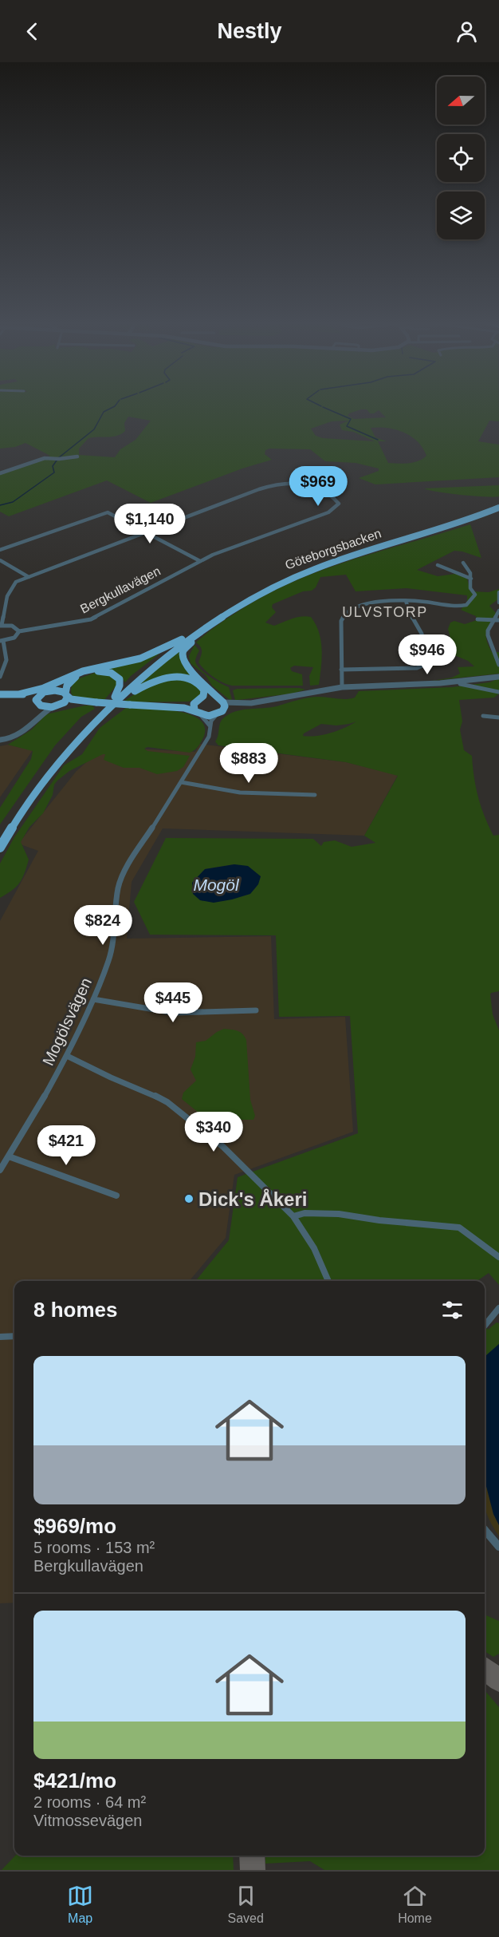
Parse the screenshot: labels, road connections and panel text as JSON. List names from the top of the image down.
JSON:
{
  "streets": {
    "highway": ["Göteborgsbacken"],
    "street": ["Bergkullavägen", "Mogölsvägen"]
  },
  "districts": ["ULVSTORP"],
  "water": ["Mogöl"],
  "places": ["Dick's Åkeri"],
  "north": "left",
  "page": {
    "header": "Nestly",
    "price": [
      "$969",
      "$1,140",
      "$946",
      "$883",
      "$824",
      "$445",
      "$340",
      "$421"
    ],
    "heading": "8 homes",
    "list": [
      {
        "name": "$969/mo",
        "note": "5 rooms · 153 m² · Bergkullavägen"
      },
      {
        "name": "$421/mo",
        "note": "2 rooms · 64 m² · Vitmossevägen"
      }
    ],
    "tabs": ["Map", "Saved", "Home"]
  }
}
